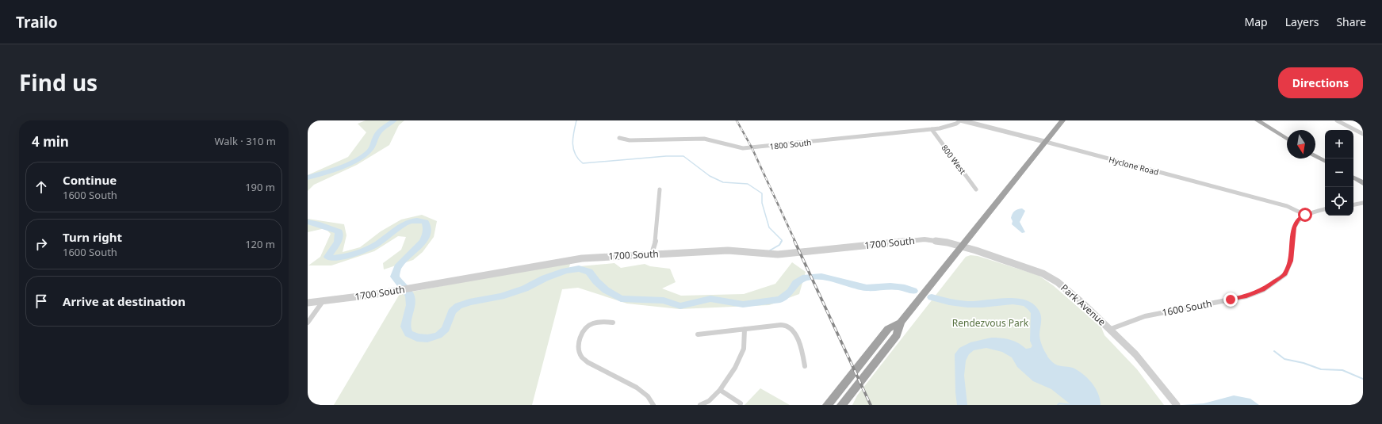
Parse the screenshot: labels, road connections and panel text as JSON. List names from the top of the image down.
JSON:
{
  "streets": {
    "street": [
      "1800 South",
      "800 West",
      "Hyclone Road",
      "1700 South",
      "Park Avenue",
      "1600 South"
    ]
  },
  "crossings": [
    ["1800 South", "800 West"],
    ["1800 South", "Hyclone Road"],
    ["Hyclone Road", "1600 South"],
    ["1700 South", "Park Avenue"],
    ["Park Avenue", "1600 South"]
  ],
  "parks": ["Rendezvous Park"],
  "north": "bottom",
  "page": {
    "header": "Trailo",
    "nav": ["Map", "Layers", "Share"],
    "title": "Find us",
    "buttons": "Directions",
    "heading": ["4 min", "Walk · 310 m"],
    "map_buttons": ["+", "−"],
    "list": [
      ["Continue", "1600 South", "190 m"],
      ["Turn right", "1600 South", "120 m"],
      "Arrive at destination"
    ]
  }
}
